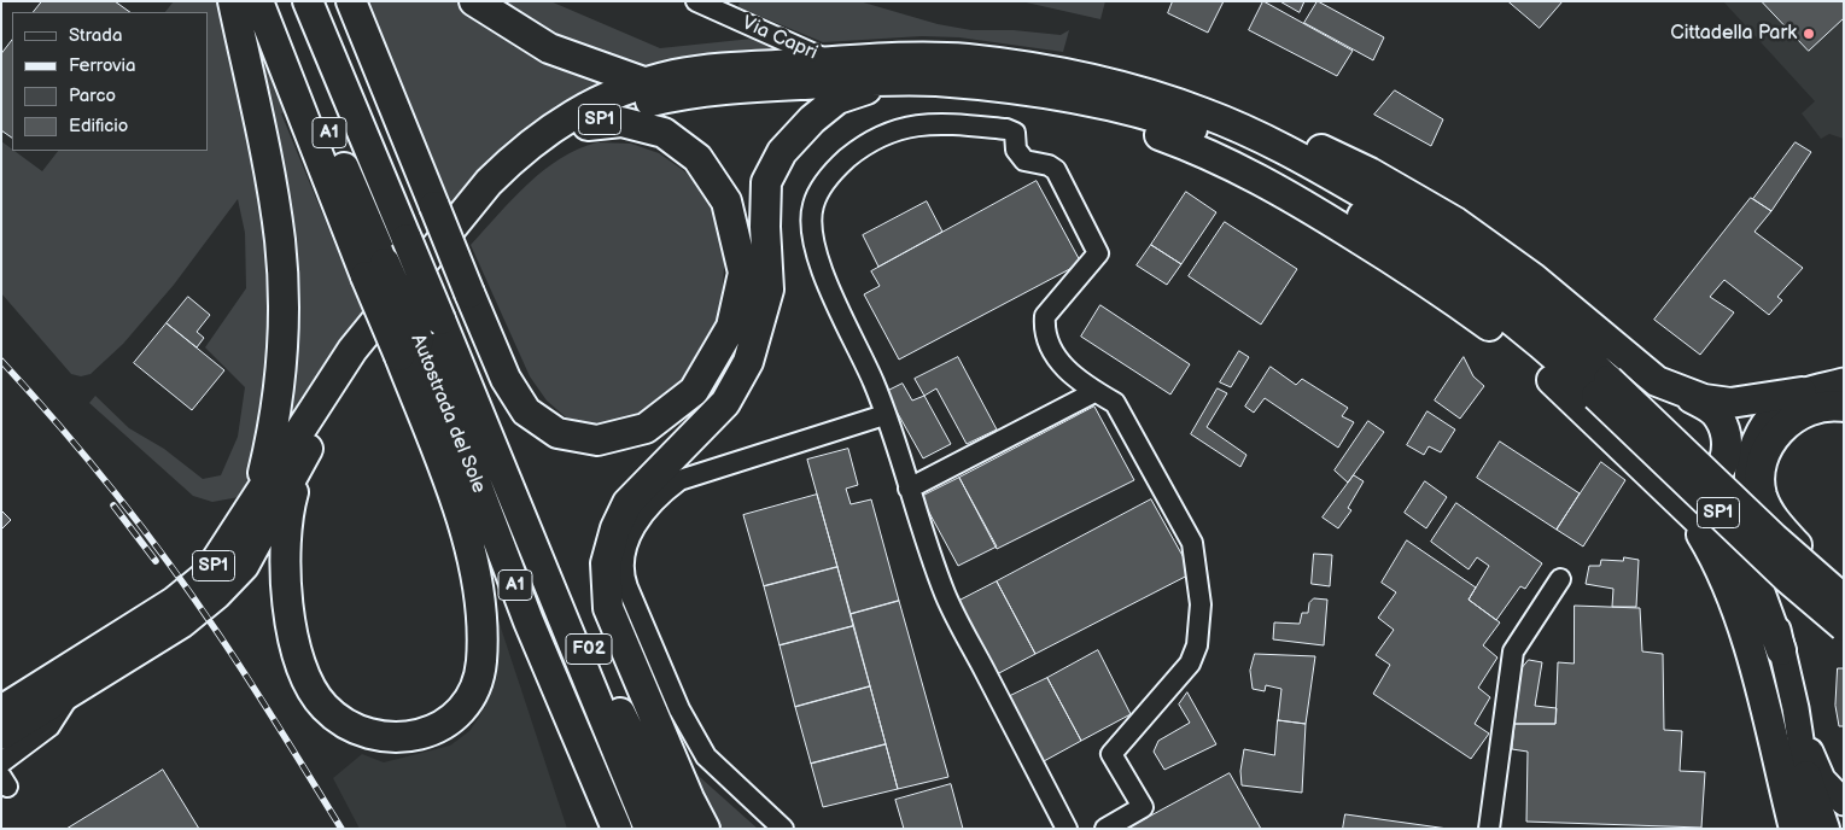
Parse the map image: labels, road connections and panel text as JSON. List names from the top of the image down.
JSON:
{
  "streets": {
    "highway": [
      "SP1",
      "A1",
      "Autostrada del Sole",
      "F02"
    ],
    "street": ["Via Capri"]
  },
  "crossings": [
    ["Via Capri", "SP1"],
    ["Autostrada del Sole", "F02"]
  ],
  "places": ["Cittadella Park"],
  "legend": [
    "Strada",
    "Ferrovia",
    "Parco",
    "Edificio"
  ]
}
